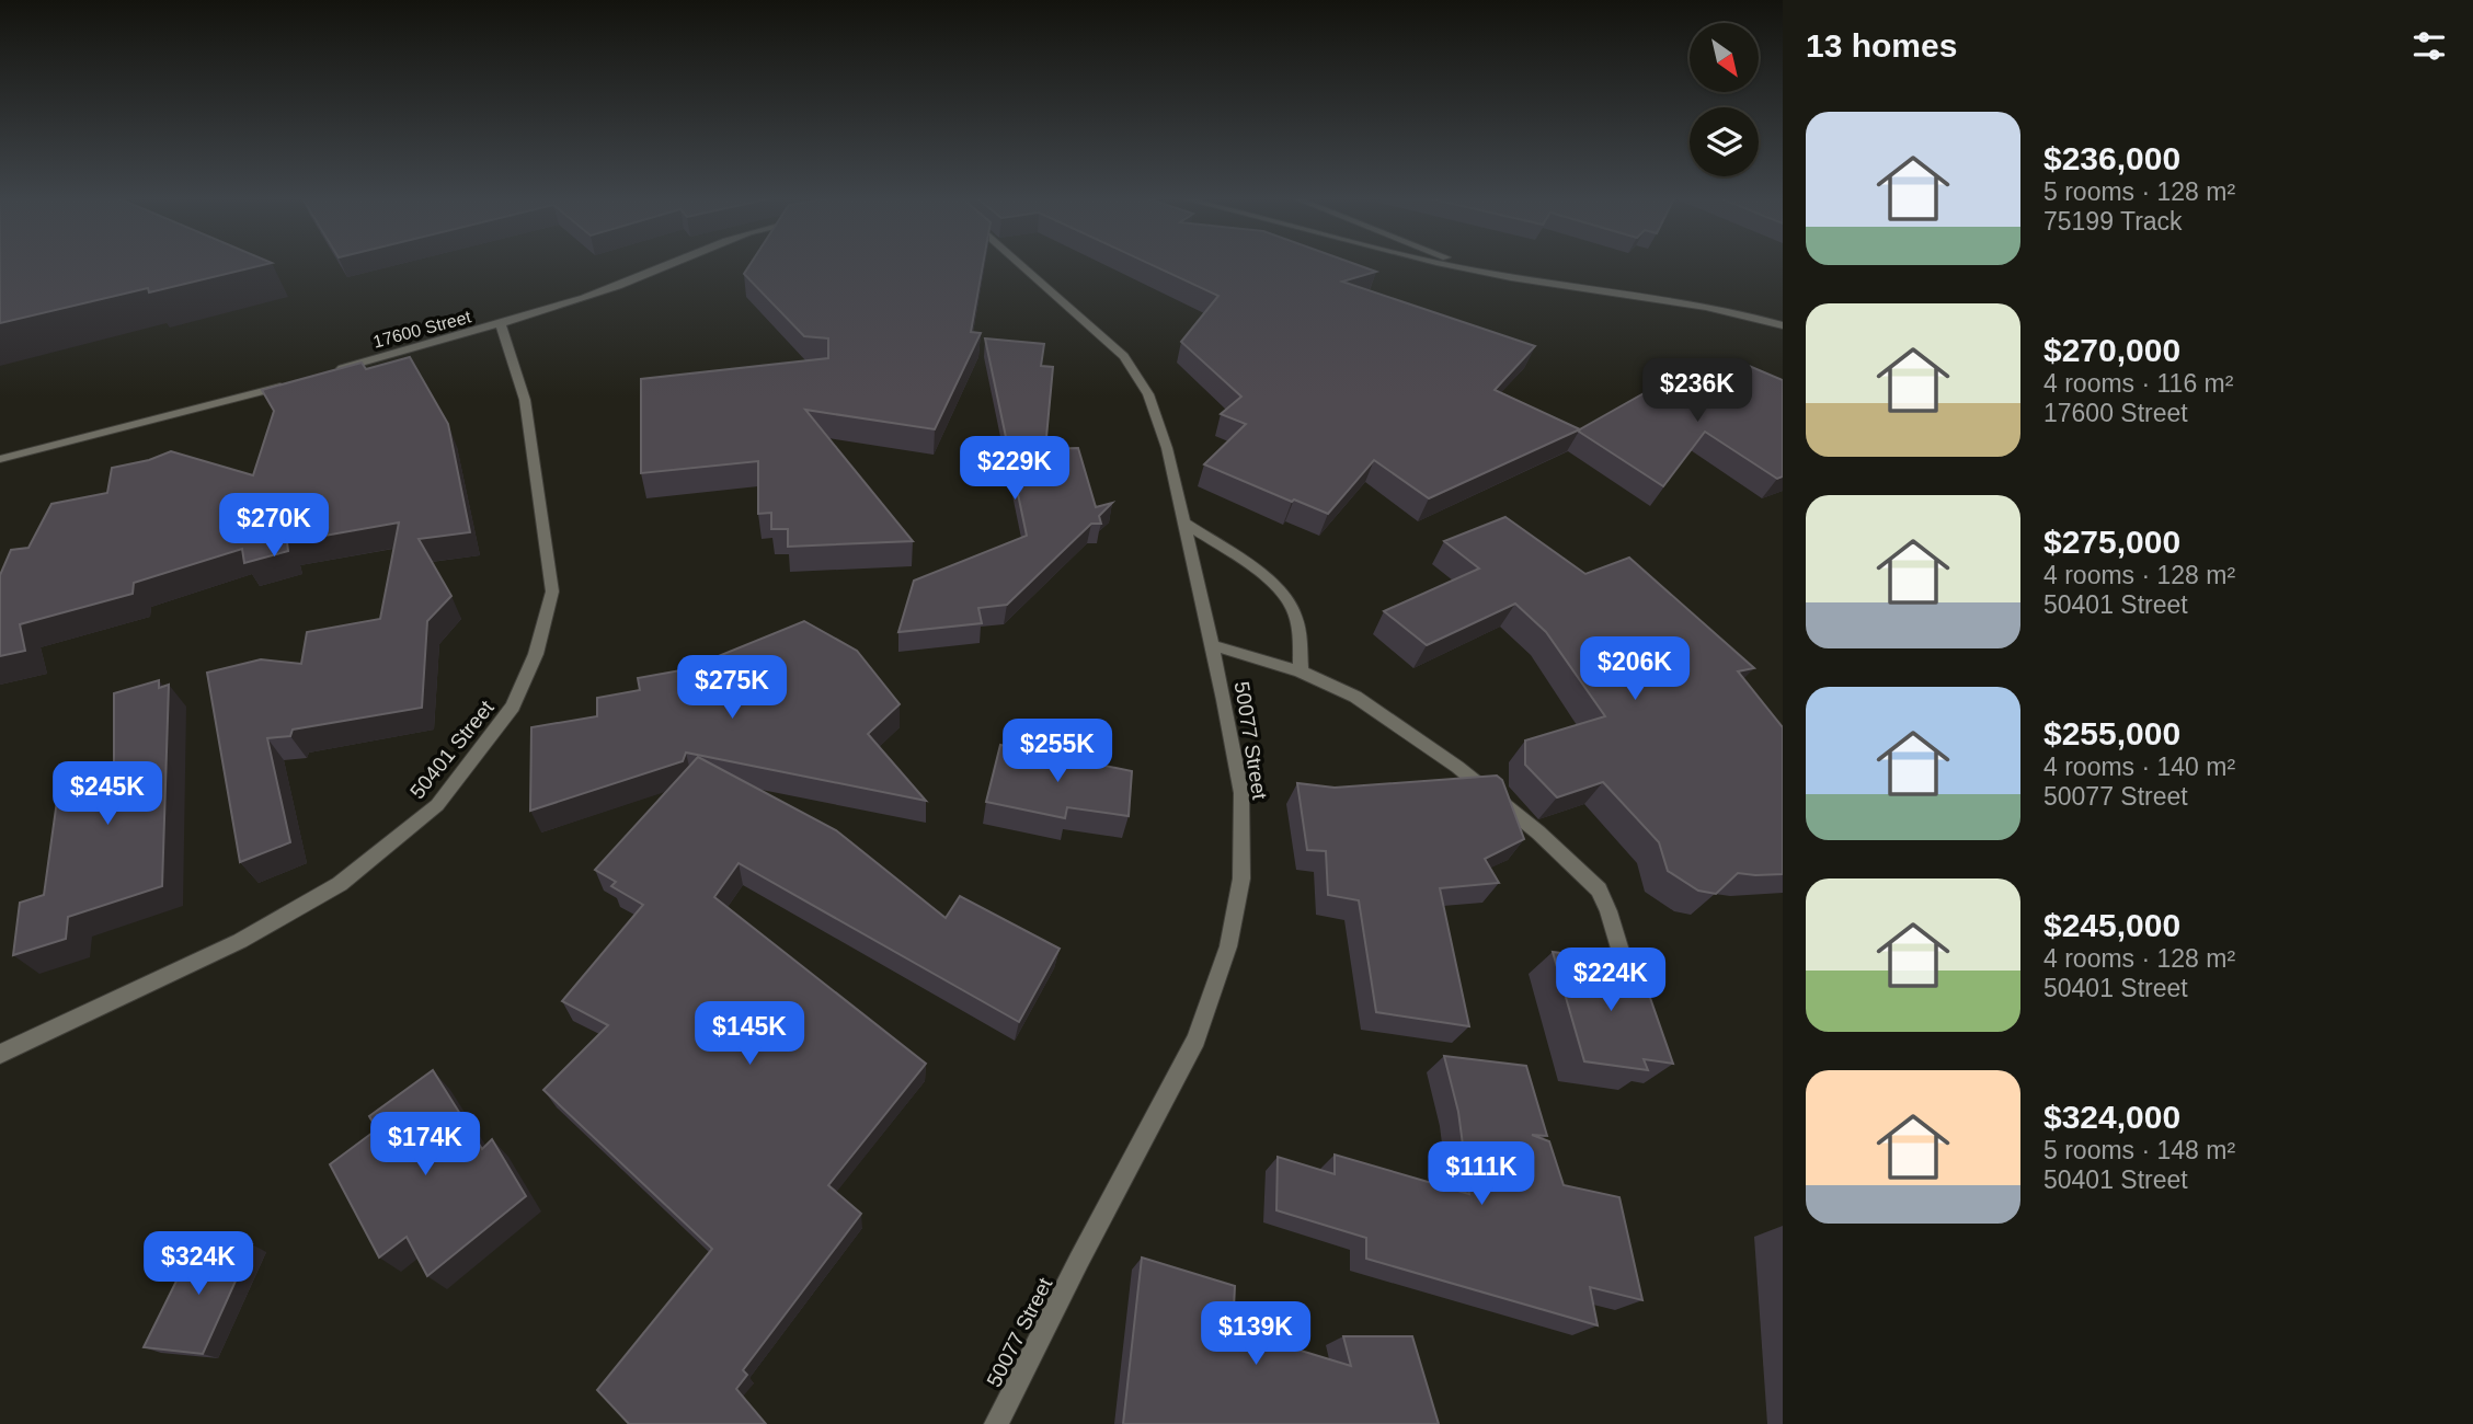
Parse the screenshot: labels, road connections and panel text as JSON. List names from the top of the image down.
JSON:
{
  "streets": {
    "street": ["17600 Street", "50077 Street", "50401 Street"]
  },
  "crossings": [
    ["17600 Street", "50401 Street"]
  ],
  "north": "bottom right",
  "page": {
    "heading": "13 homes",
    "list": [
      {
        "name": "$236,000",
        "note": "5 rooms · 128 m² · 75199 Track"
      },
      {
        "name": "$270,000",
        "note": "4 rooms · 116 m² · 17600 Street"
      },
      {
        "name": "$275,000",
        "note": "4 rooms · 128 m² · 50401 Street"
      },
      {
        "name": "$255,000",
        "note": "4 rooms · 140 m² · 50077 Street"
      },
      {
        "name": "$245,000",
        "note": "4 rooms · 128 m² · 50401 Street"
      },
      {
        "name": "$324,000",
        "note": "5 rooms · 148 m² · 50401 Street"
      }
    ],
    "price": [
      "$236K",
      "$229K",
      "$270K",
      "$206K",
      "$275K",
      "$255K",
      "$245K",
      "$224K",
      "$145K",
      "$174K",
      "$111K",
      "$324K",
      "$139K"
    ]
  }
}
